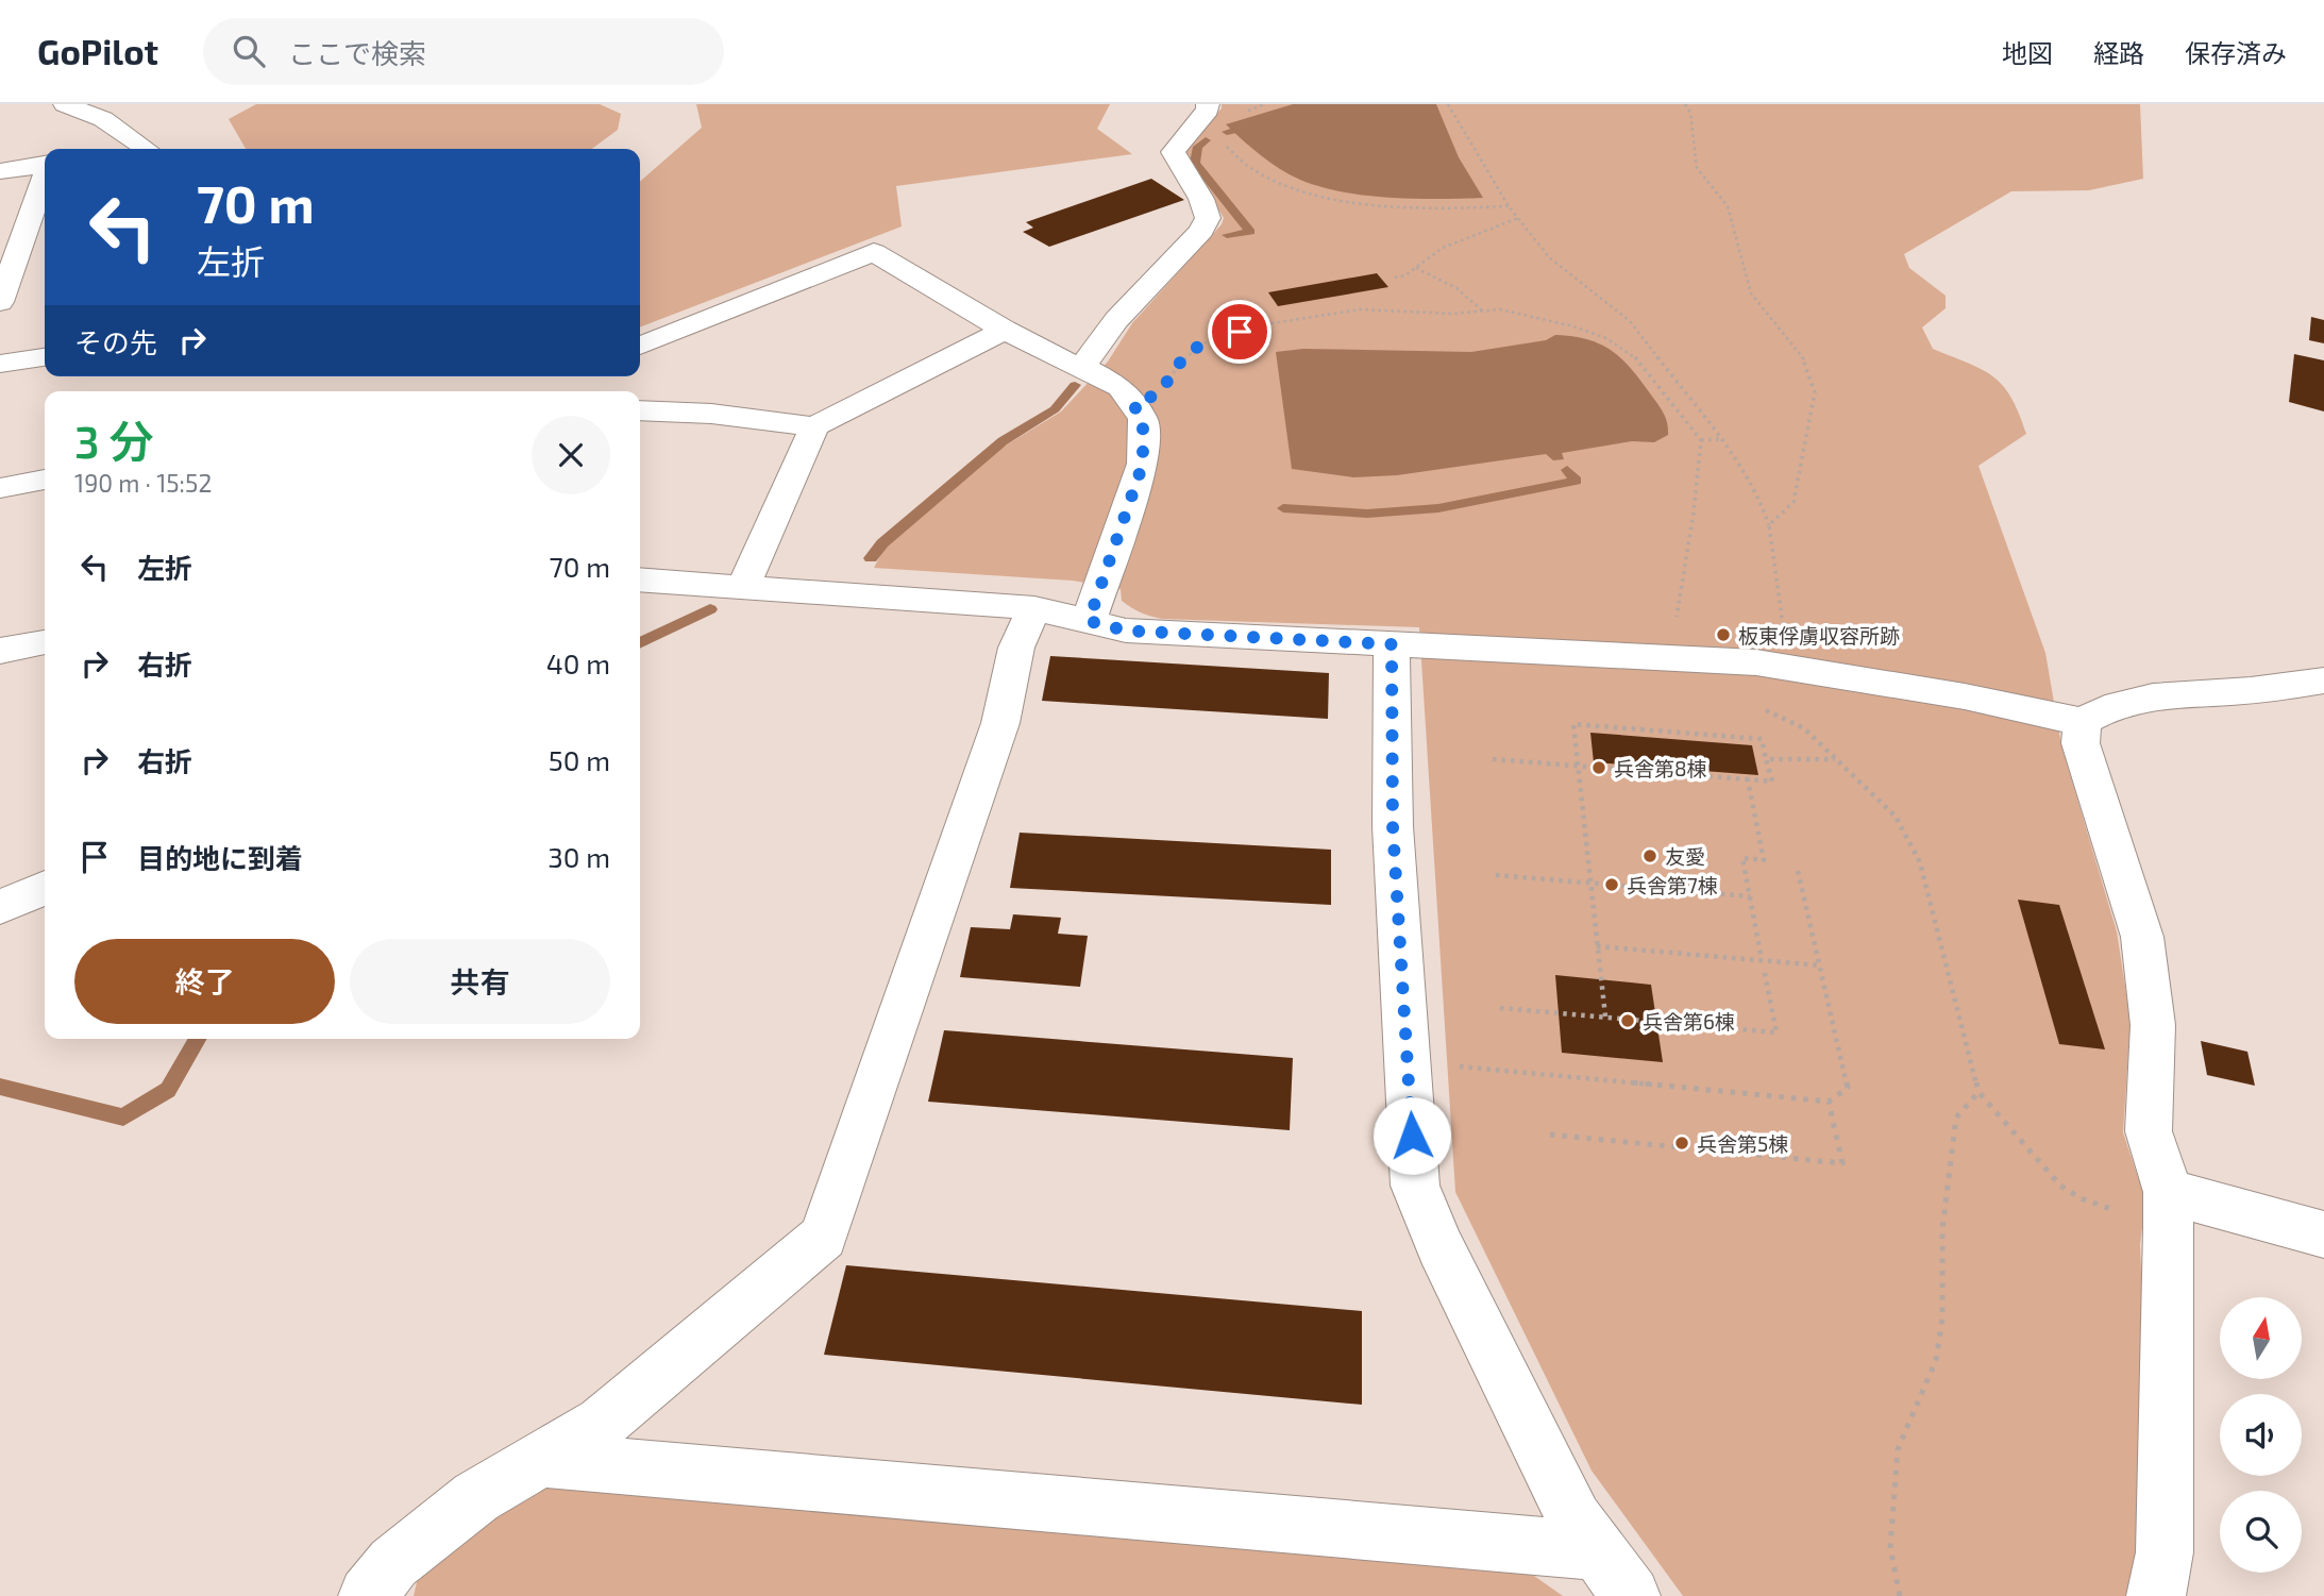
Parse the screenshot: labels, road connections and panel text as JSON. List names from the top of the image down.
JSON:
{
  "places": [
    "板東俘虜収容所跡",
    "兵舎第8棟",
    "友愛",
    "兵舎第7棟",
    "兵舎第6棟",
    "兵舎第5棟"
  ],
  "north": "top",
  "page": {
    "header": "GoPilot",
    "search": "ここで検索",
    "nav": ["地図", "経路", "保存済み"],
    "turn": ["70 m", "左折"],
    "then": "その先",
    "heading": ["3 分", "190 m · 15:52"],
    "list": [
      {
        "name": "左折",
        "value": "70 m"
      },
      {
        "name": "右折",
        "value": "40 m"
      },
      {
        "name": "右折",
        "value": "50 m"
      },
      {
        "name": "目的地に到着",
        "value": "30 m"
      }
    ],
    "buttons": ["終了", "共有"]
  }
}
